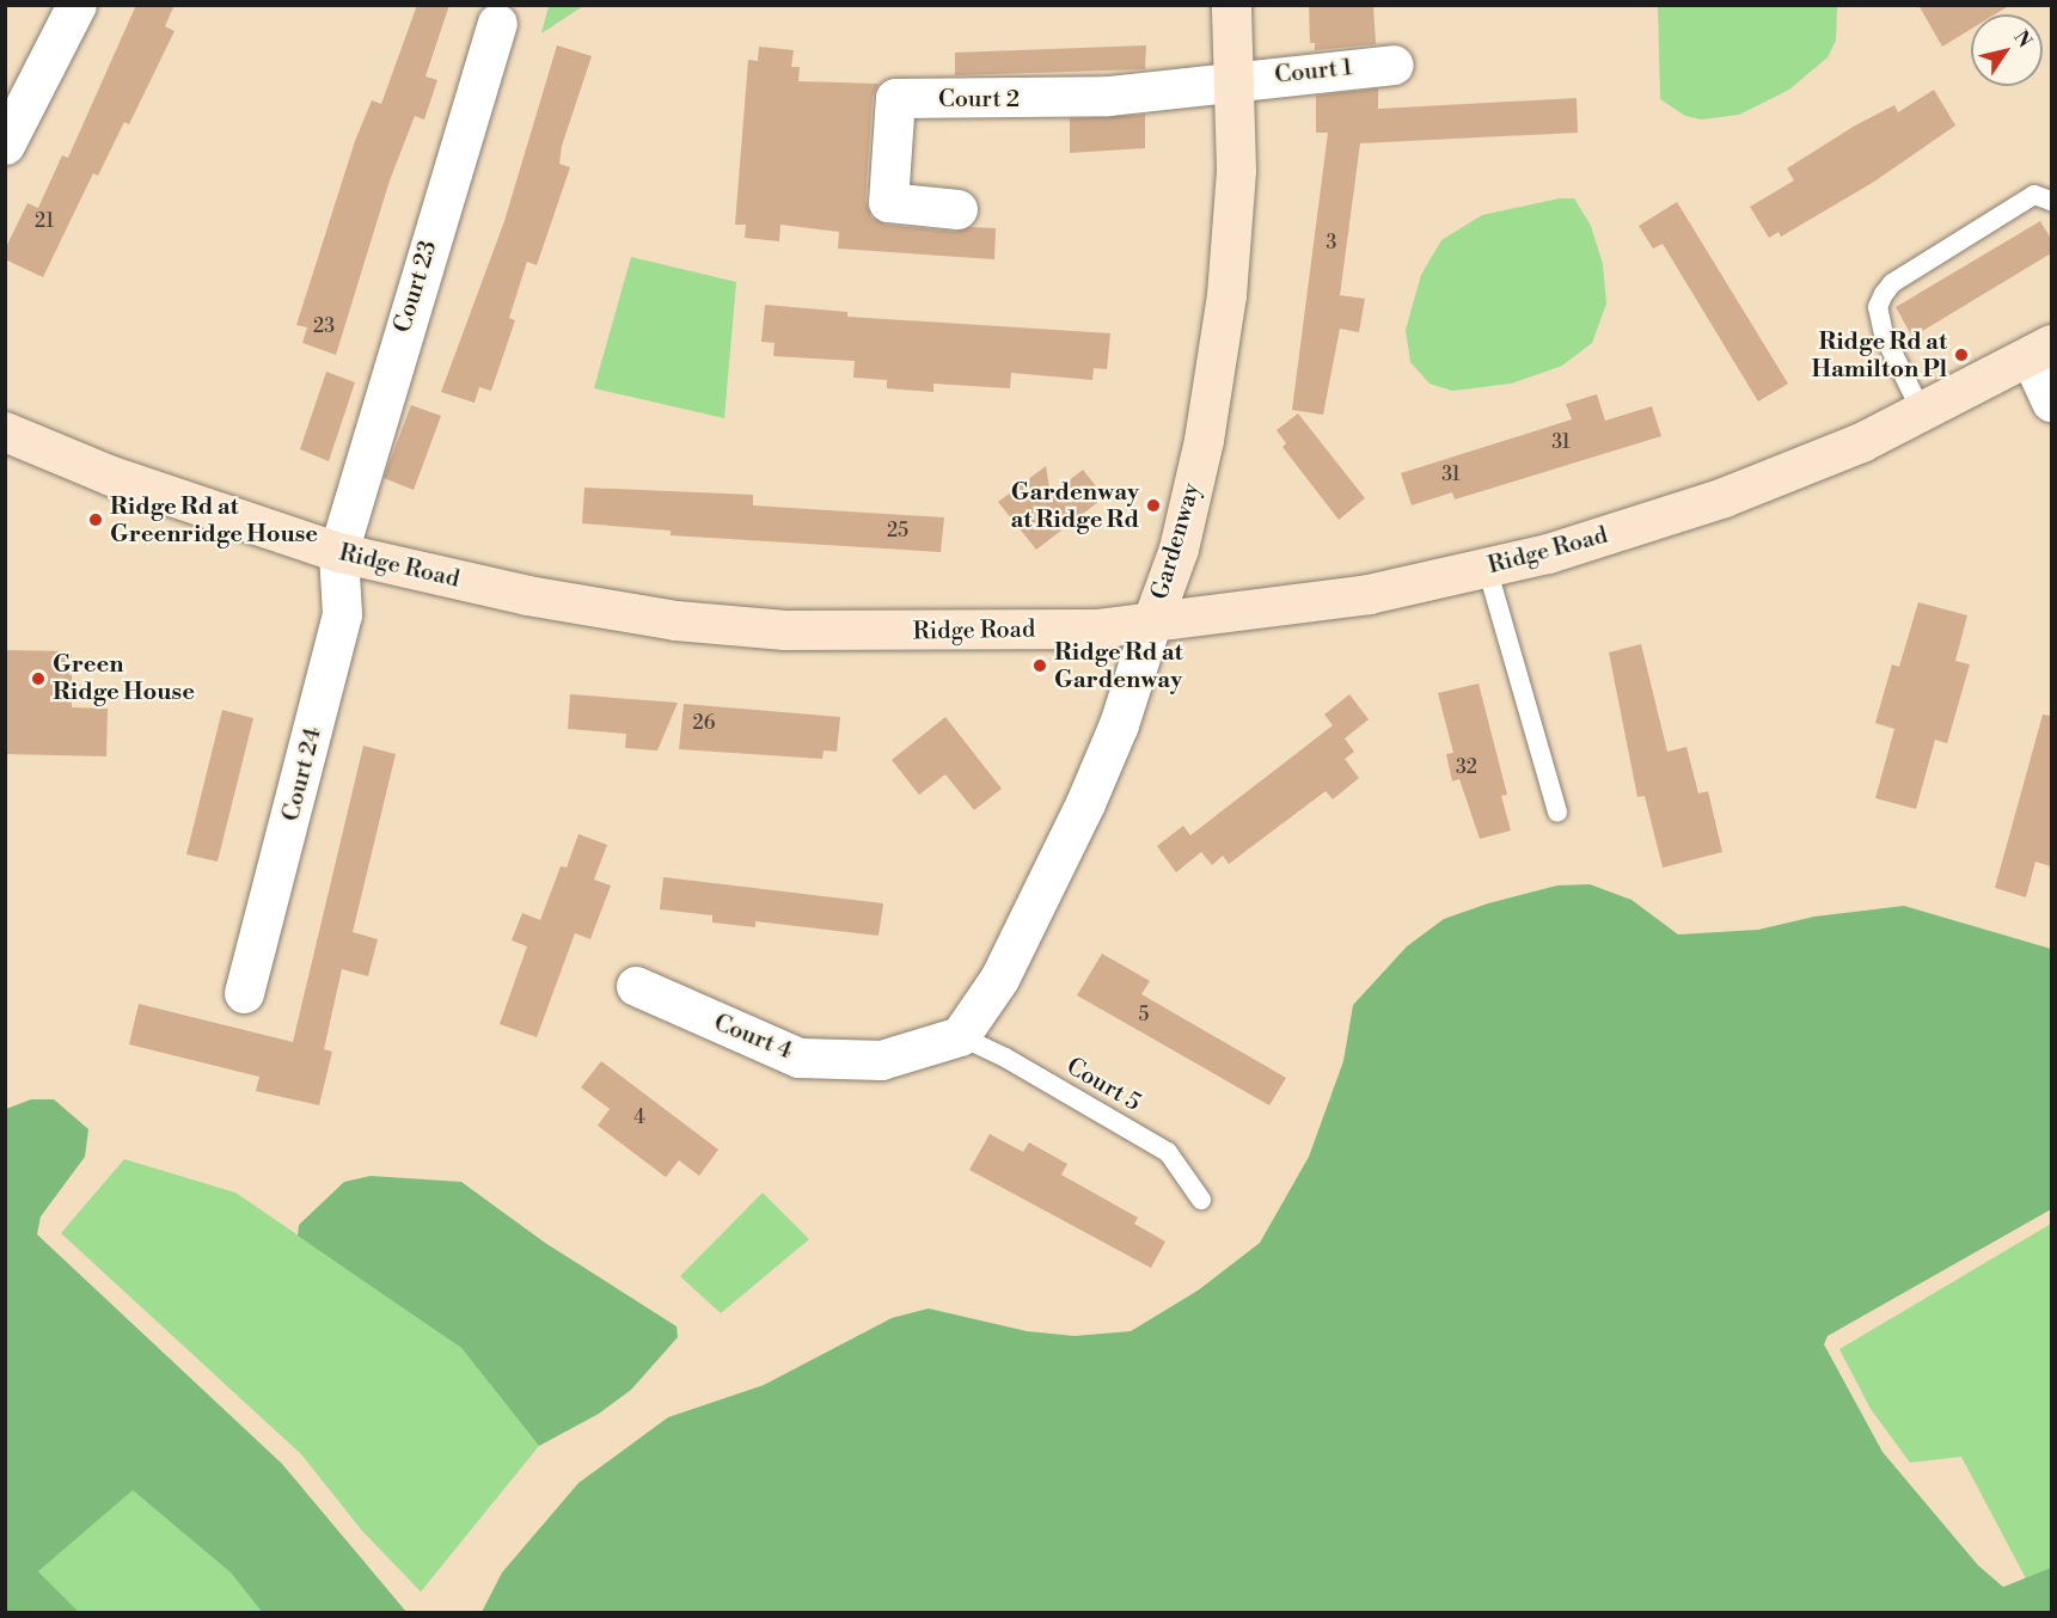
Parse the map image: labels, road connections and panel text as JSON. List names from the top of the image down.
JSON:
{
  "streets": {
    "street": [
      "Court 1",
      "Court 2",
      "Court 23",
      "Gardenway",
      "Ridge Road",
      "Court 24",
      "Court 4"
    ],
    "lane": ["Court 5"]
  },
  "crossings": [
    ["Court 1", "Court 2"],
    ["Court 1", "Gardenway"],
    ["Court 2", "Gardenway"],
    ["Court 23", "Ridge Road"],
    ["Court 23", "Court 24"],
    ["Gardenway", "Ridge Road"],
    ["Gardenway", "Court 4"],
    ["Gardenway", "Court 5"],
    ["Ridge Road", "Court 24"],
    ["Court 4", "Court 5"]
  ],
  "places": [
    "Ridge Rd at Hamilton Pl",
    "Gardenway at Ridge Rd",
    "Ridge Rd at Greenridge House",
    "Ridge Rd at Gardenway",
    "Green Ridge House"
  ],
  "house_numbers": [
    "21",
    "3",
    "23",
    "31",
    "31",
    "25",
    "26",
    "32",
    "5",
    "4"
  ],
  "north": "top right"
}
